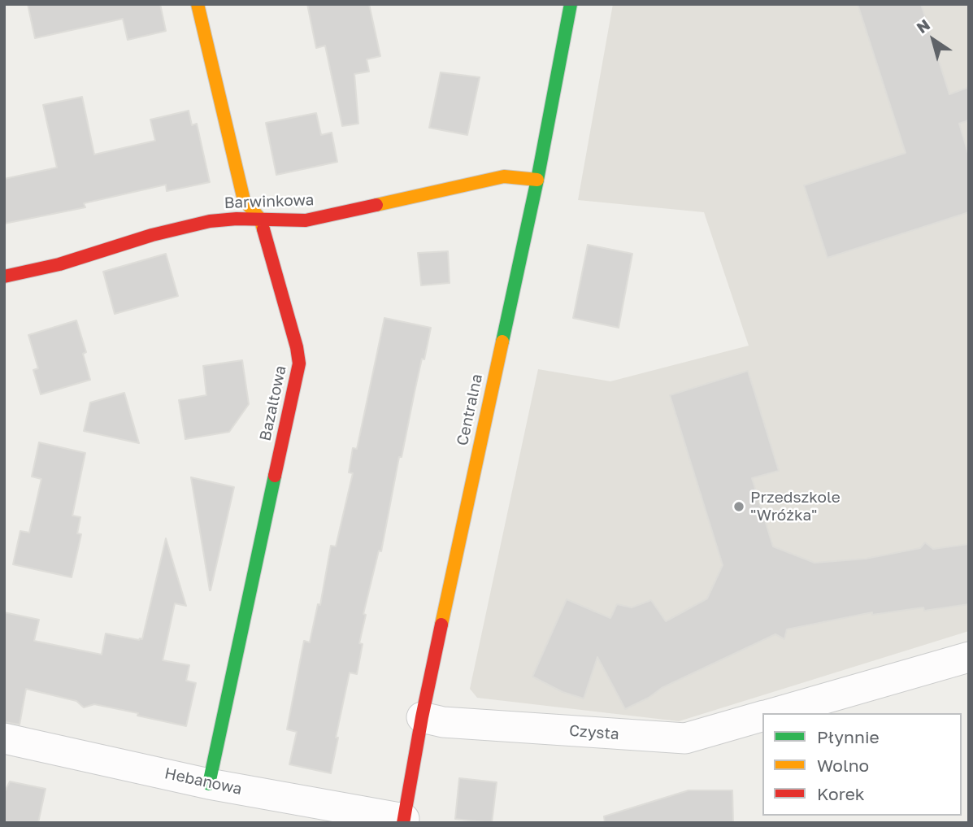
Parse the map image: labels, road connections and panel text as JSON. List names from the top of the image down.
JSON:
{
  "streets": {
    "street": [
      "Barwinkowa",
      "Bazaltowa",
      "Centralna",
      "Czysta",
      "Hebanowa"
    ]
  },
  "crossings": [
    ["Barwinkowa", "Bazaltowa"],
    ["Barwinkowa", "Centralna"],
    ["Bazaltowa", "Hebanowa"],
    ["Centralna", "Czysta"],
    ["Centralna", "Hebanowa"]
  ],
  "places": ["Przedszkole \"Wróżka\""],
  "legend": ["Płynnie", "Wolno", "Korek"],
  "north": "top left"
}
